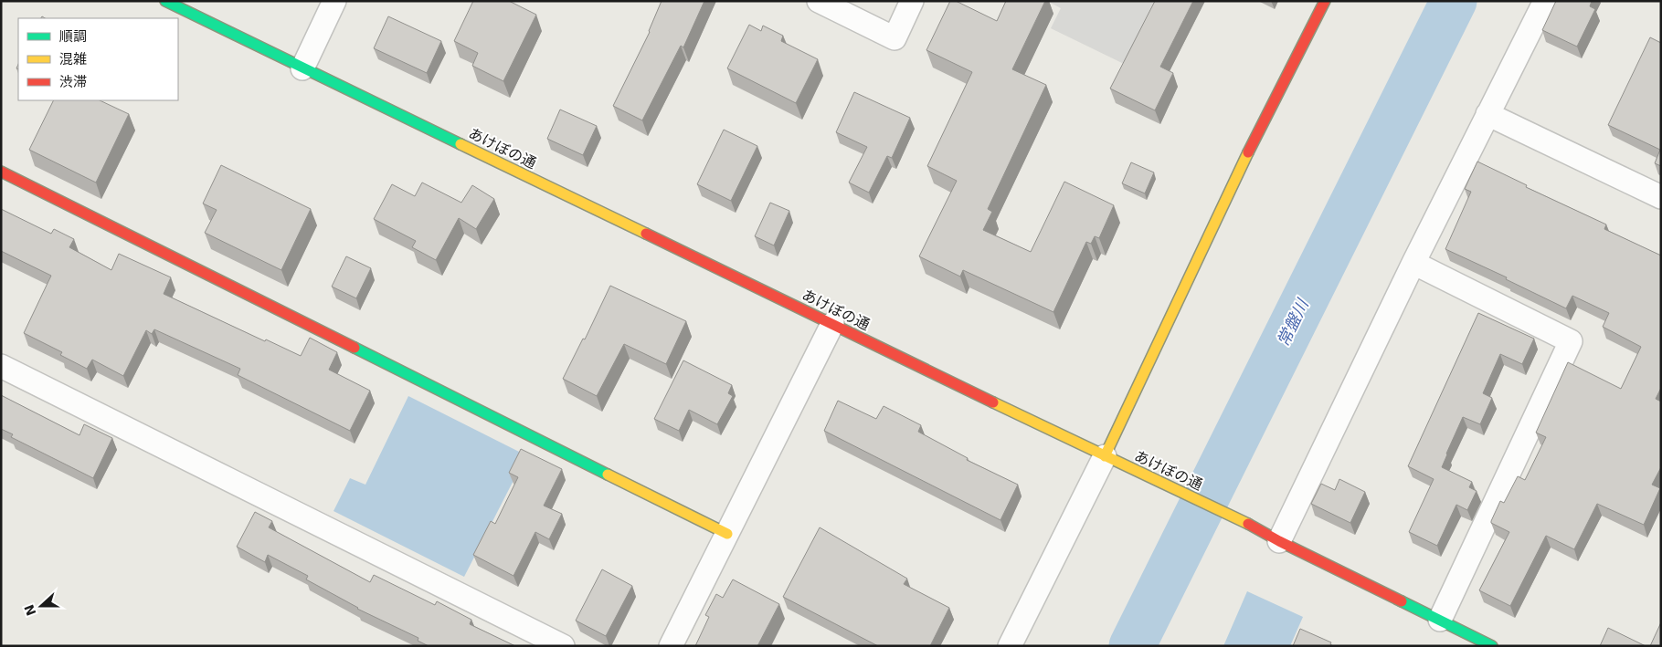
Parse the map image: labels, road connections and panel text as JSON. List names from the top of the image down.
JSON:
{
  "streets": {
    "street": ["あけぼの通"]
  },
  "water": ["常盤川"],
  "legend": ["順調", "混雑", "渋滞"],
  "north": "left"
}
